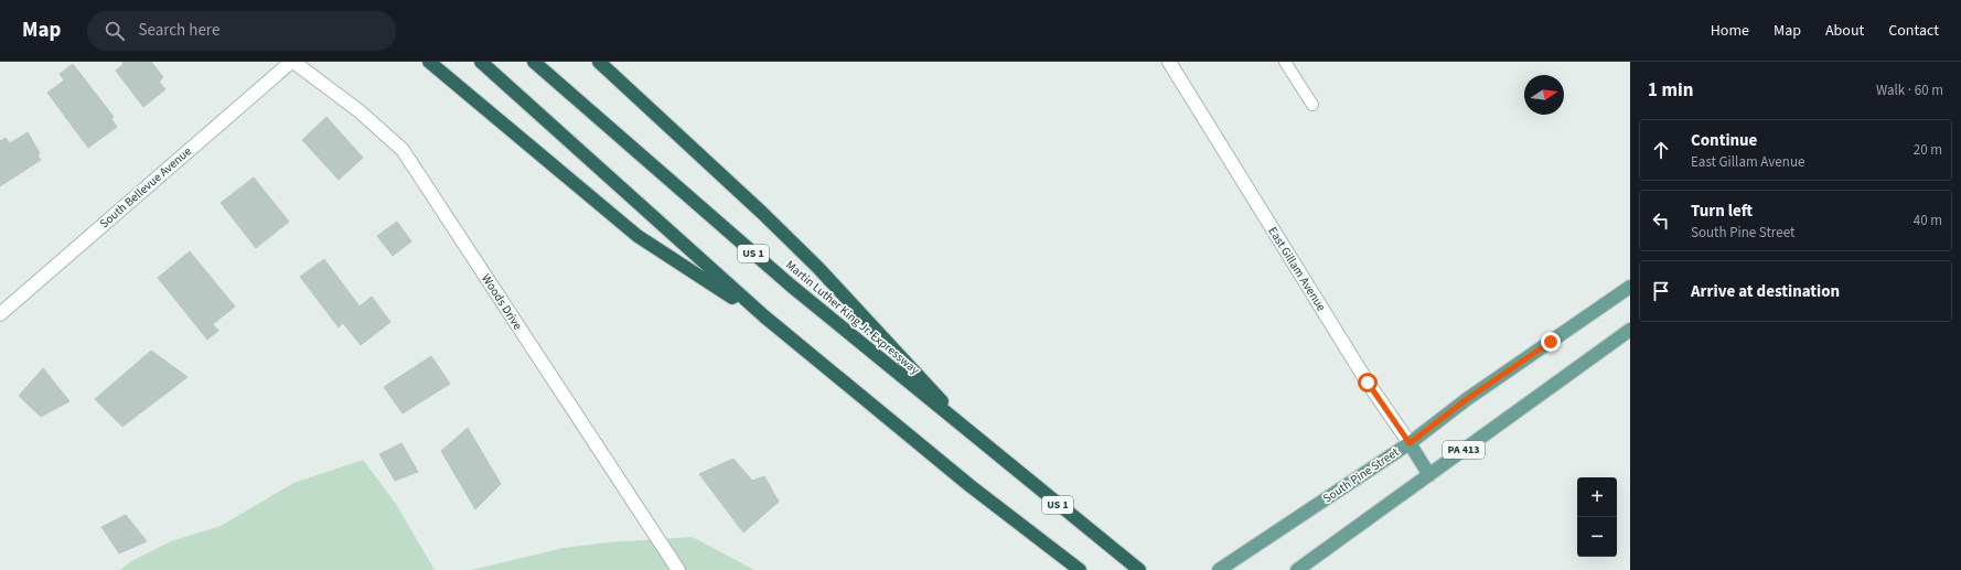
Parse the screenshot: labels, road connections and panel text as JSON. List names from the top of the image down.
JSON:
{
  "streets": {
    "highway": ["US 1", "Martin Luther King Jr. Expressway"],
    "main road": ["East Gillam Avenue", "PA 413", "South Pine Street"],
    "street": ["South Bellevue Avenue", "Woods Drive"]
  },
  "crossings": [
    ["South Bellevue Avenue", "Woods Drive"],
    ["East Gillam Avenue", "PA 413"],
    ["East Gillam Avenue", "South Pine Street"]
  ],
  "north": "right",
  "page": {
    "header": "Map",
    "search": "Search here",
    "nav": [
      "Home",
      "Map",
      "About",
      "Contact"
    ],
    "heading": ["1 min", "Walk · 60 m"],
    "list": [
      ["Continue", "East Gillam Avenue", "20 m"],
      ["Turn left", "South Pine Street", "40 m"],
      "Arrive at destination"
    ],
    "map_buttons": ["+", "−"]
  }
}
